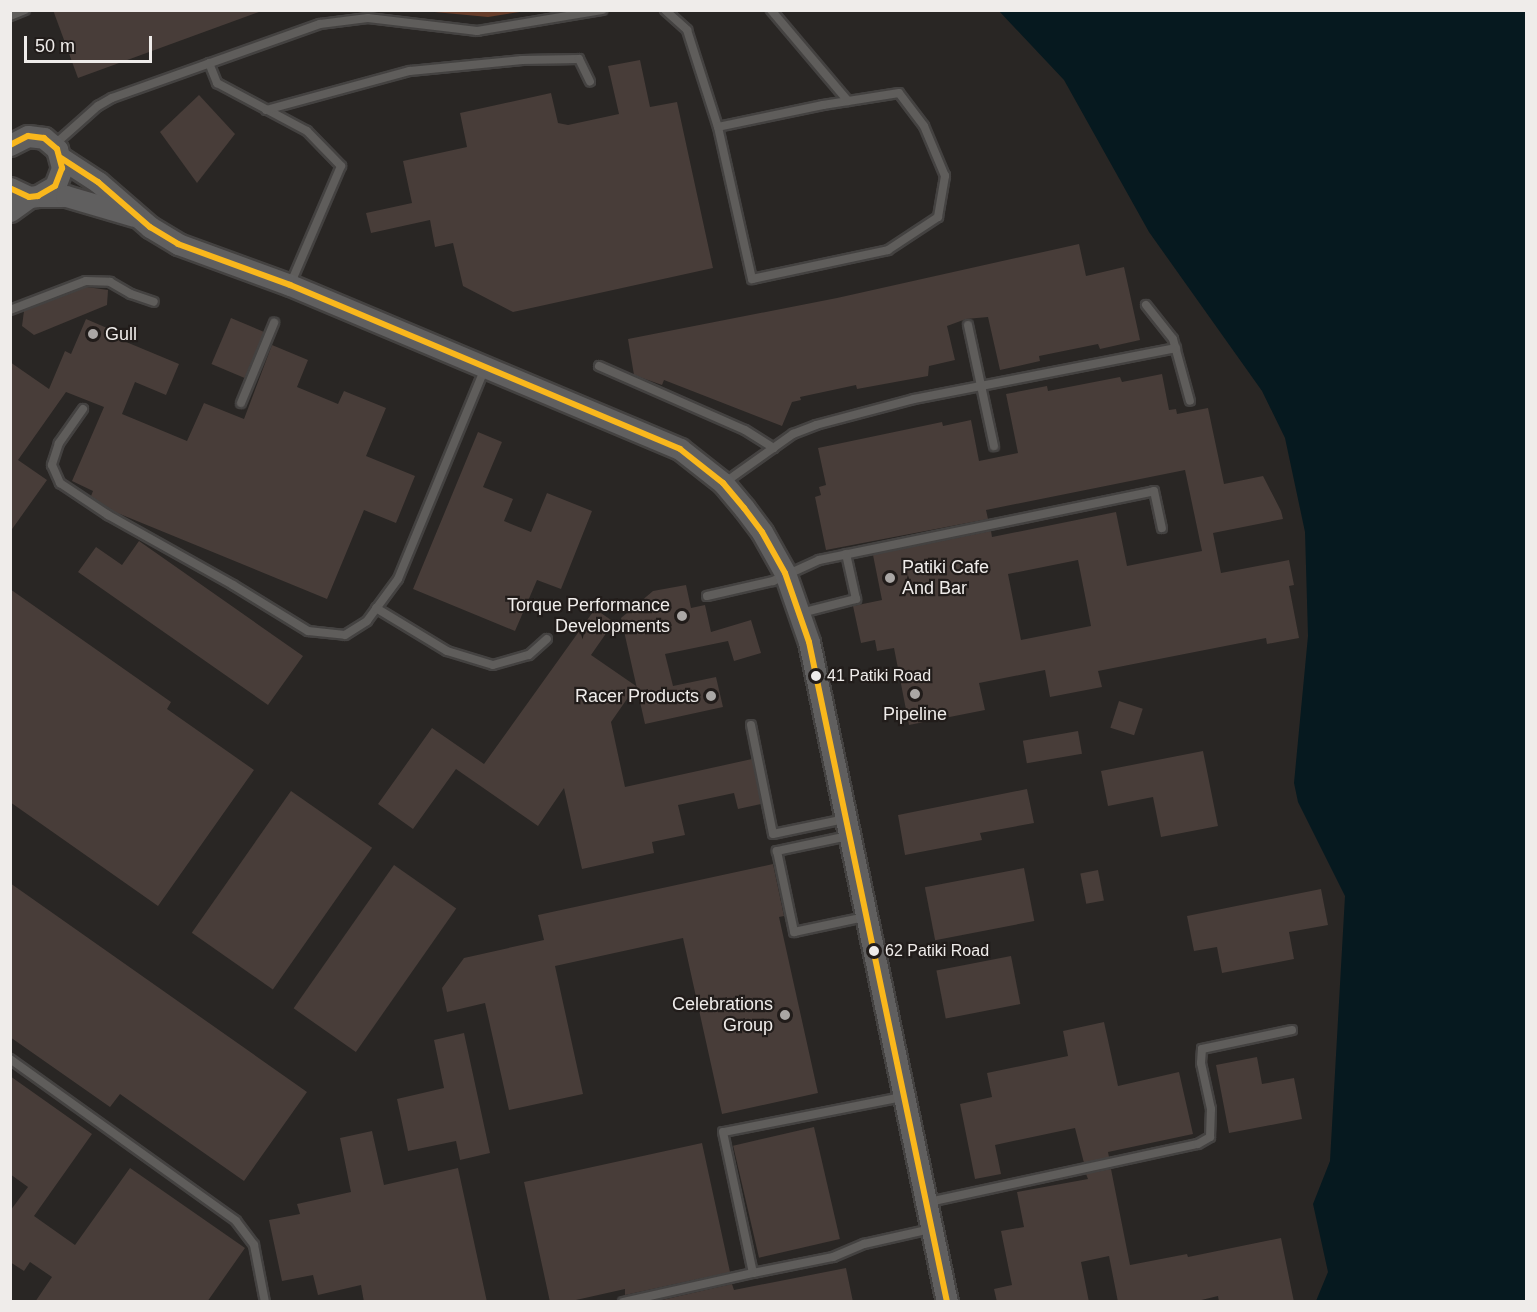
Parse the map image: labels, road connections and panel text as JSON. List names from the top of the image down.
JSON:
{
  "places": [
    "Gull",
    "Patiki Cafe And Bar",
    "Torque Performance Developments",
    "41 Patiki Road",
    "Pipeline",
    "Racer Products",
    "62 Patiki Road",
    "Celebrations Group"
  ],
  "scale_bar": "50 m"
}
